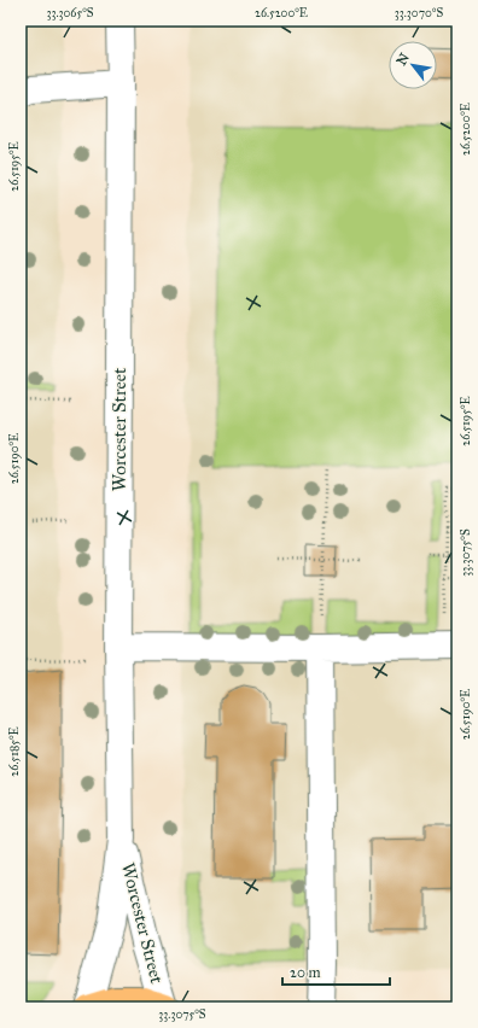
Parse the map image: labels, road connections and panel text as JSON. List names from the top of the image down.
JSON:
{
  "streets": {
    "street": ["Worcester Street"]
  },
  "scale_bar": "20 m",
  "north": "top left",
  "coordinates": [
    "33.3065°S",
    "26.5200°E",
    "33.3070°S",
    "26.5195°E",
    "26.5190°E",
    "33.3075°S",
    "26.5185°E"
  ]
}
